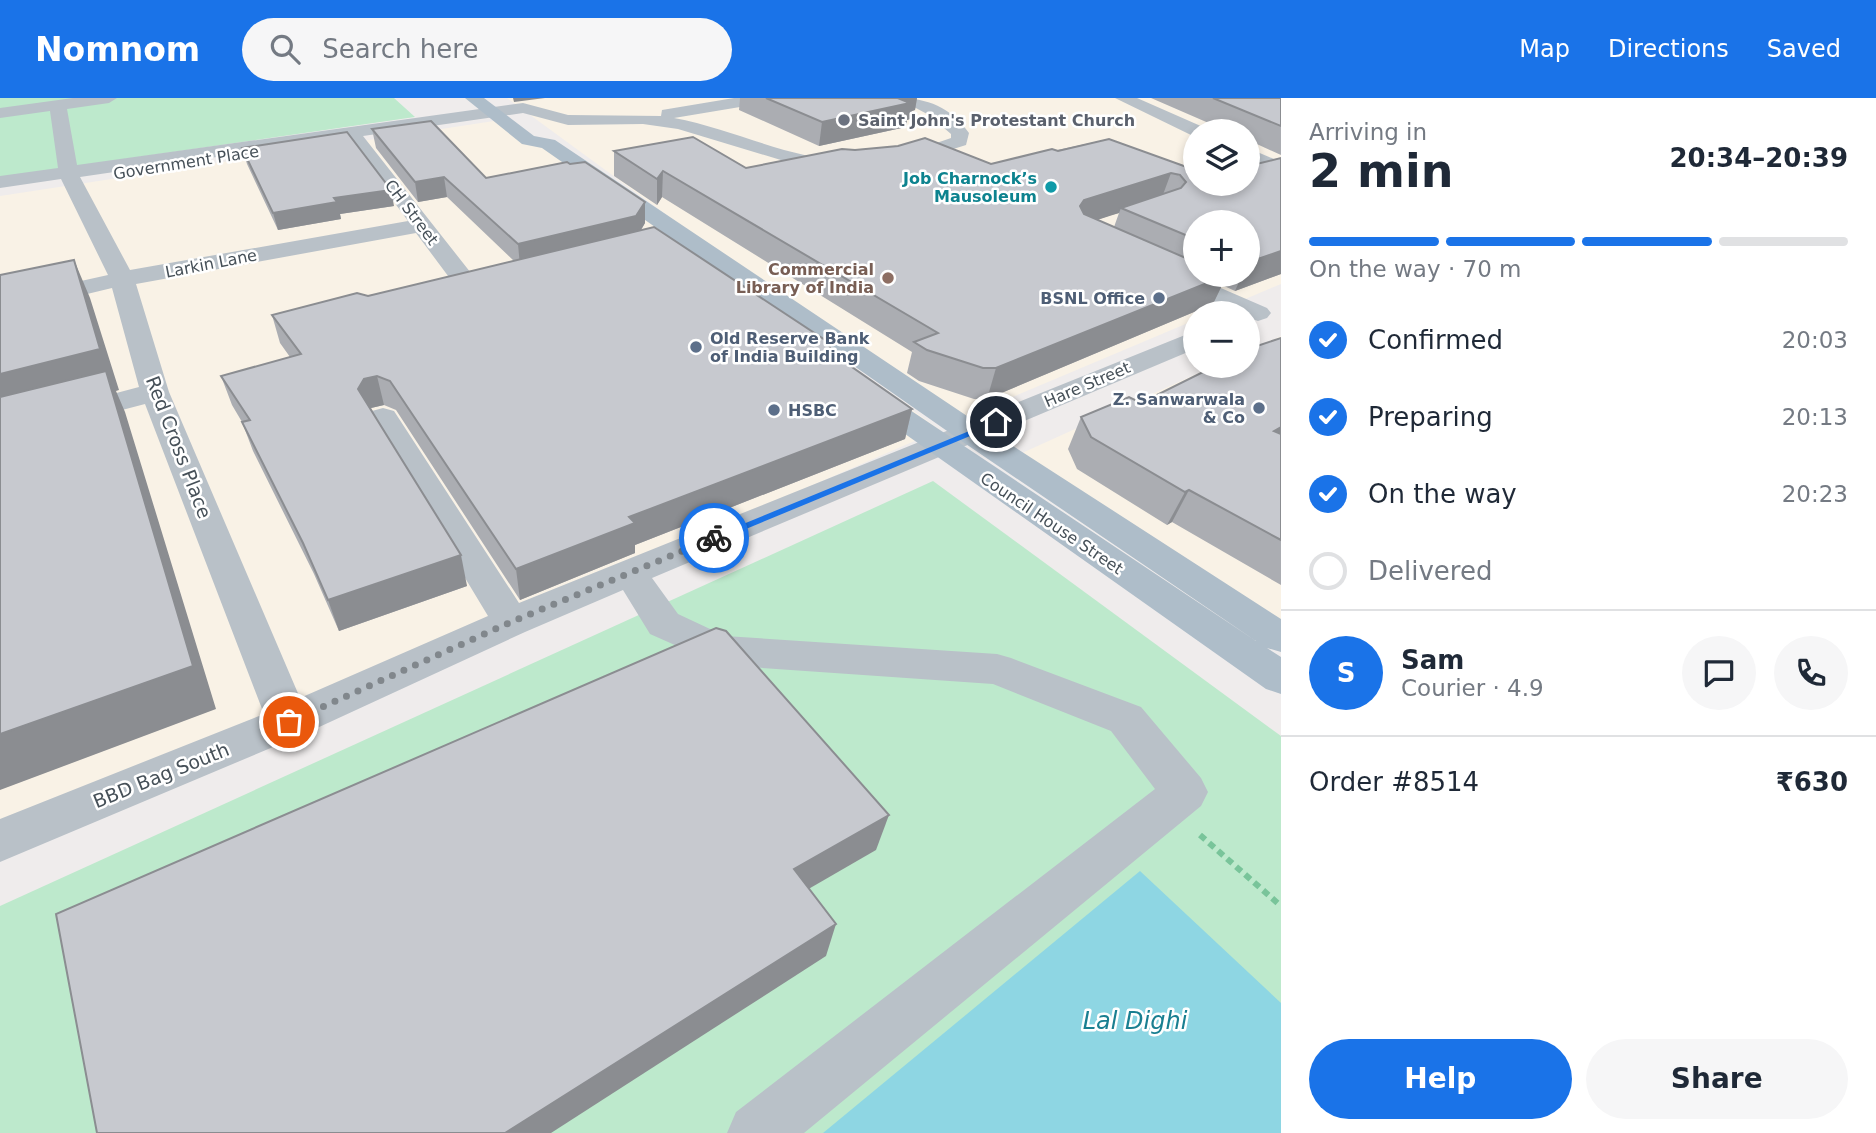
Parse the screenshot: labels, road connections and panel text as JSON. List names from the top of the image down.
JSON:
{
  "streets": {
    "main road": ["Council House Street"],
    "street": [
      "Government Place",
      "CH Street",
      "Larkin Lane",
      "Hare Street",
      "Red Cross Place",
      "BBD Bag South"
    ]
  },
  "crossings": [
    ["Government Place", "CH Street"],
    ["Government Place", "Red Cross Place"],
    ["Government Place", "Council House Street"],
    ["CH Street", "Larkin Lane"],
    ["Larkin Lane", "Red Cross Place"],
    ["Hare Street", "Council House Street"],
    ["Hare Street", "BBD Bag South"],
    ["Red Cross Place", "BBD Bag South"],
    ["Council House Street", "BBD Bag South"]
  ],
  "water": ["Lal Dighi"],
  "places": [
    "Saint John's Protestant Church",
    "Job Charnock’s Mausoleum",
    "Commercial Library of India",
    "BSNL Office",
    "Old Reserve Bank of India Building",
    "Z. Sanwarwala & Co",
    "HSBC"
  ],
  "page": {
    "header": "Nomnom",
    "search": "Search here",
    "nav": ["Map", "Directions", "Saved"],
    "heading": ["2 min", "Arriving in", "20:34–20:39"],
    "panel": [
      "Sam",
      "Courier · 4.9",
      "Order #8514",
      "₹630"
    ],
    "map_buttons": ["+", "−"],
    "bar": "On the way · 70 m",
    "list": [
      ["Confirmed", "20:03"],
      ["Preparing", "20:13"],
      ["On the way", "20:23"],
      "Delivered"
    ],
    "round": "S",
    "buttons": ["Help", "Share"]
  }
}
